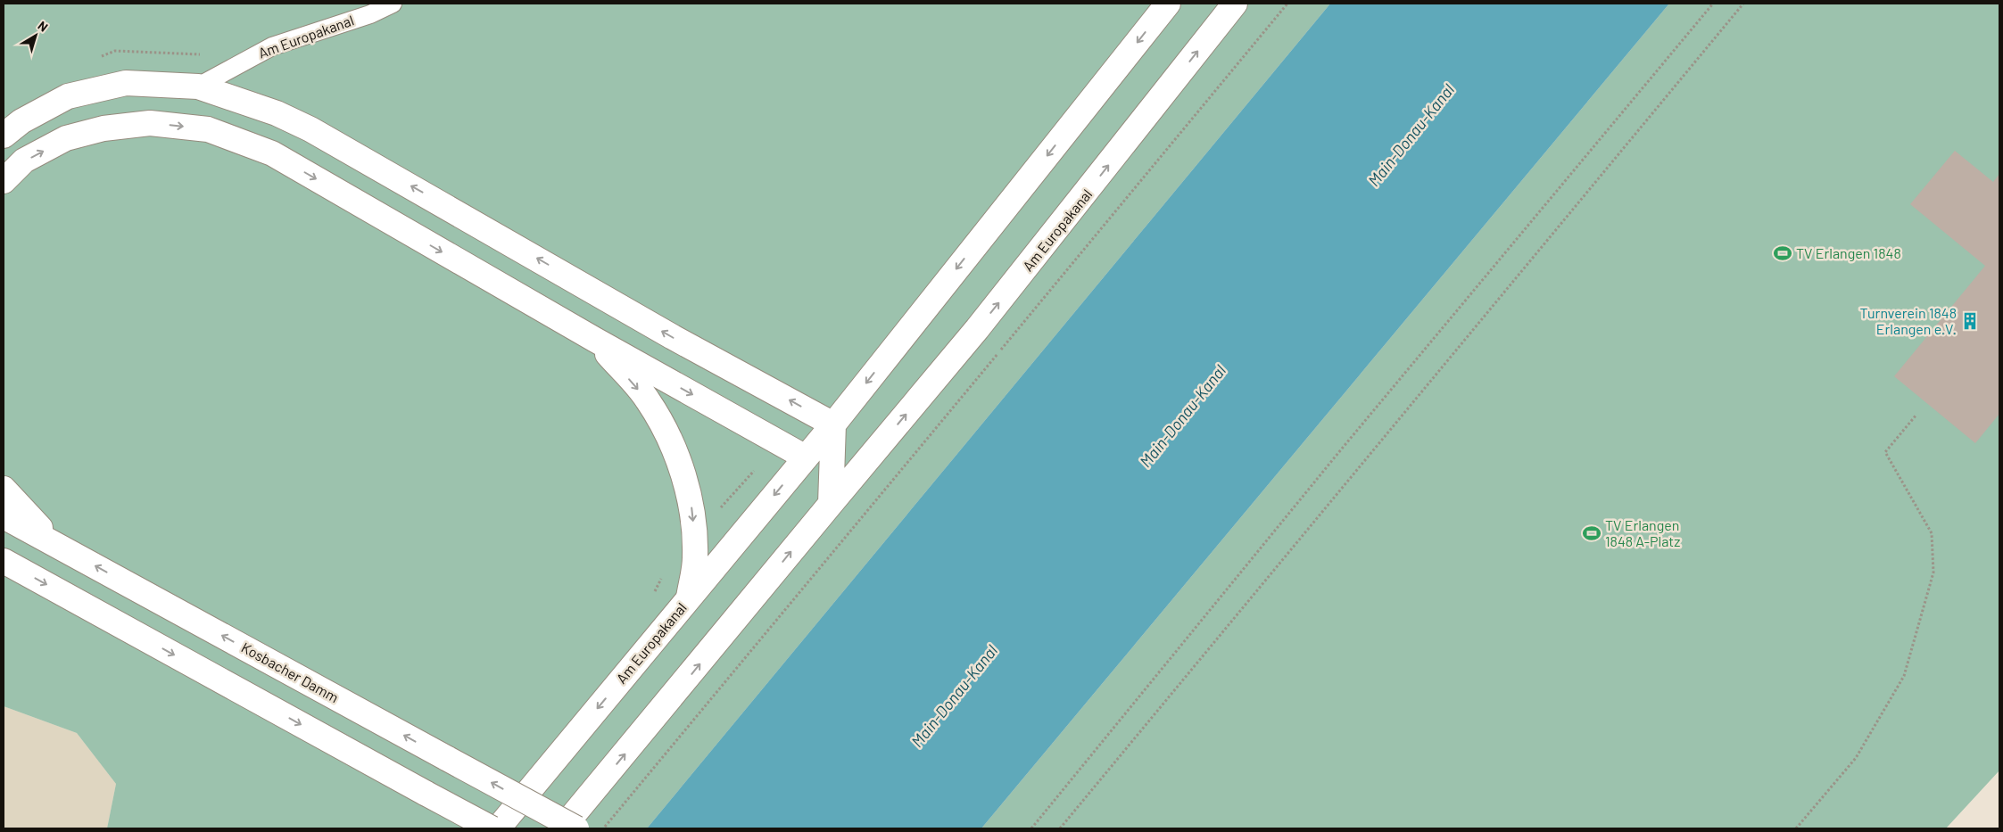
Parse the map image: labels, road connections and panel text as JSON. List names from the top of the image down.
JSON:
{
  "streets": {
    "main road": ["Am Europakanal", "Kosbacher Damm"]
  },
  "water": ["Main-Donau-Kanal"],
  "places": {
    "sports": ["TV Erlangen 1848", "TV Erlangen 1848 A-Platz"],
    "building": ["Turnverein 1848 Erlangen e.V."]
  },
  "north": "top right"
}
